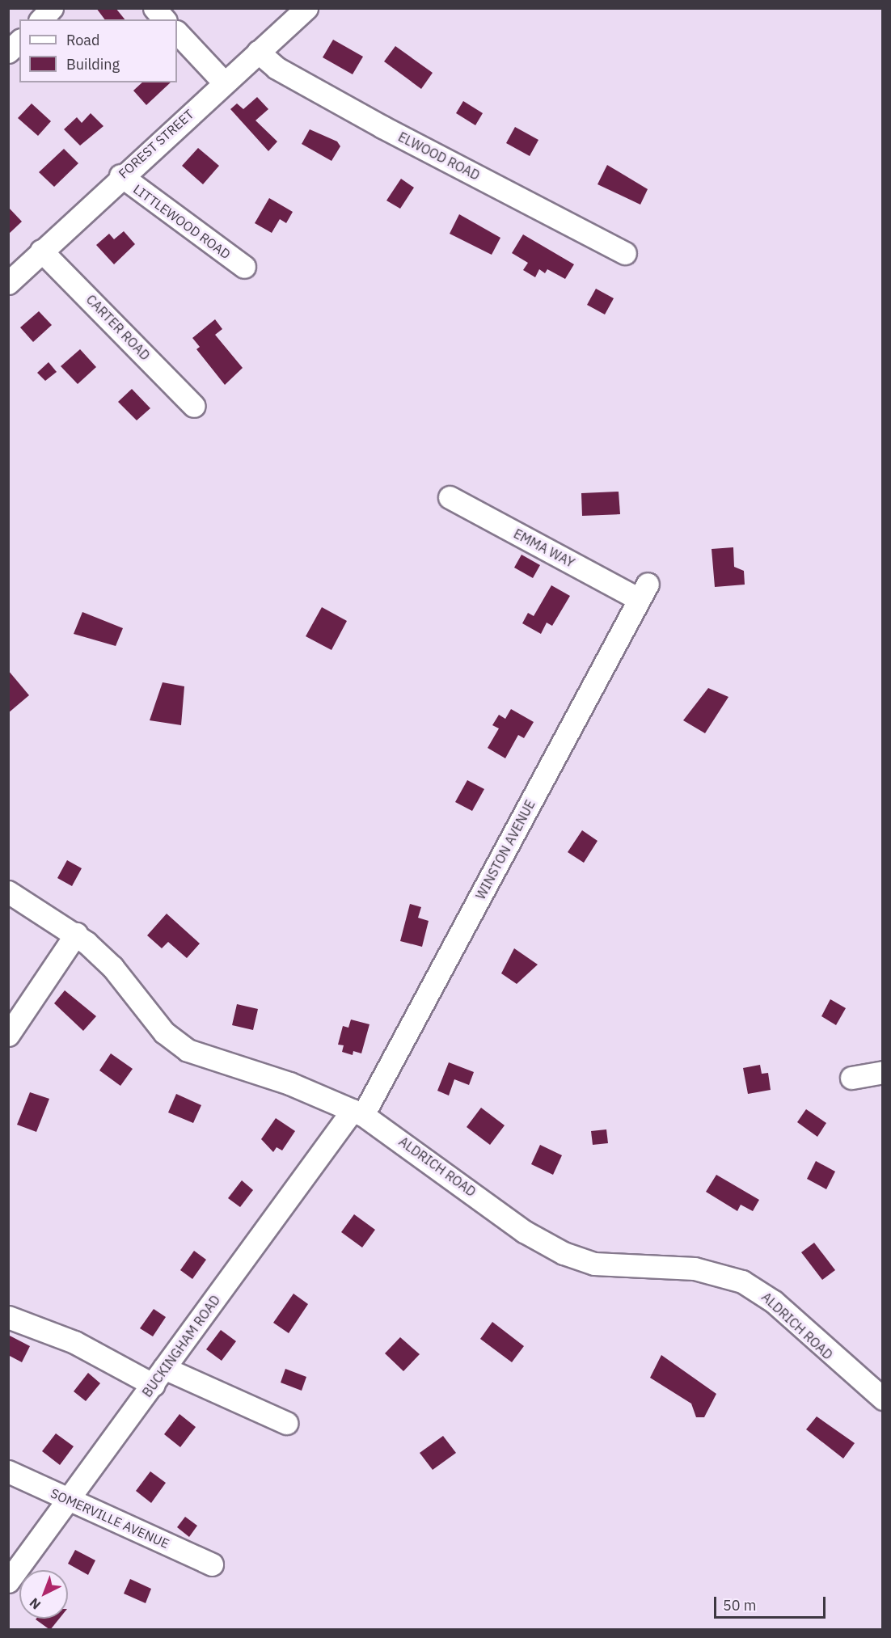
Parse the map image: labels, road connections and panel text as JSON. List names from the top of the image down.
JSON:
{
  "streets": {
    "street": [
      "FOREST STREET",
      "ELWOOD ROAD",
      "LITTLEWOOD ROAD",
      "CARTER ROAD",
      "EMMA WAY",
      "WINSTON AVENUE",
      "ALDRICH ROAD",
      "BUCKINGHAM ROAD",
      "SOMERVILLE AVENUE"
    ]
  },
  "crossings": [
    ["FOREST STREET", "ELWOOD ROAD"],
    ["FOREST STREET", "LITTLEWOOD ROAD"],
    ["FOREST STREET", "CARTER ROAD"],
    ["EMMA WAY", "WINSTON AVENUE"],
    ["WINSTON AVENUE", "ALDRICH ROAD"],
    ["WINSTON AVENUE", "BUCKINGHAM ROAD"],
    ["ALDRICH ROAD", "BUCKINGHAM ROAD"],
    ["BUCKINGHAM ROAD", "SOMERVILLE AVENUE"]
  ],
  "legend": ["Road", "Building"],
  "scale_bar": "50 m",
  "north": "bottom left"
}
